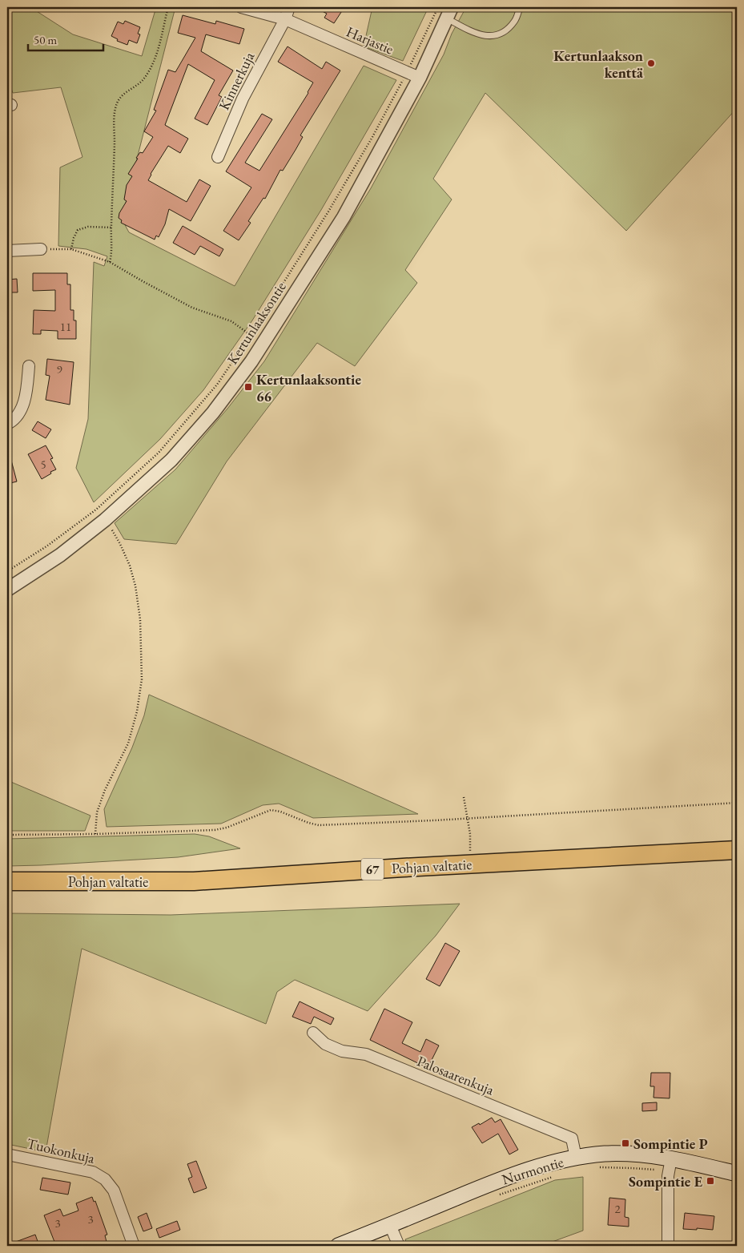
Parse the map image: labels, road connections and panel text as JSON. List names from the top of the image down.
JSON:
{
  "streets": {
    "highway": ["Pohjan valtatie", "67"],
    "main road": ["Nurmontie"],
    "street": [
      "Harjastie",
      "Kinnerkuja",
      "Kertunlaaksontie",
      "Palosaarenkuja",
      "Tuokonkuja"
    ]
  },
  "crossings": [
    ["Harjastie", "Kinnerkuja"],
    ["Harjastie", "Kertunlaaksontie"],
    ["Palosaarenkuja", "Nurmontie"]
  ],
  "places": {
    "other": ["Kertunlaakson kenttä"],
    "transit": ["Kertunlaaksontie 66", "Sompintie P", "Sompintie E"]
  },
  "house_numbers": [
    "11",
    "9",
    "5",
    "2",
    "3",
    "3"
  ],
  "scale_bar": "50 m"
}
